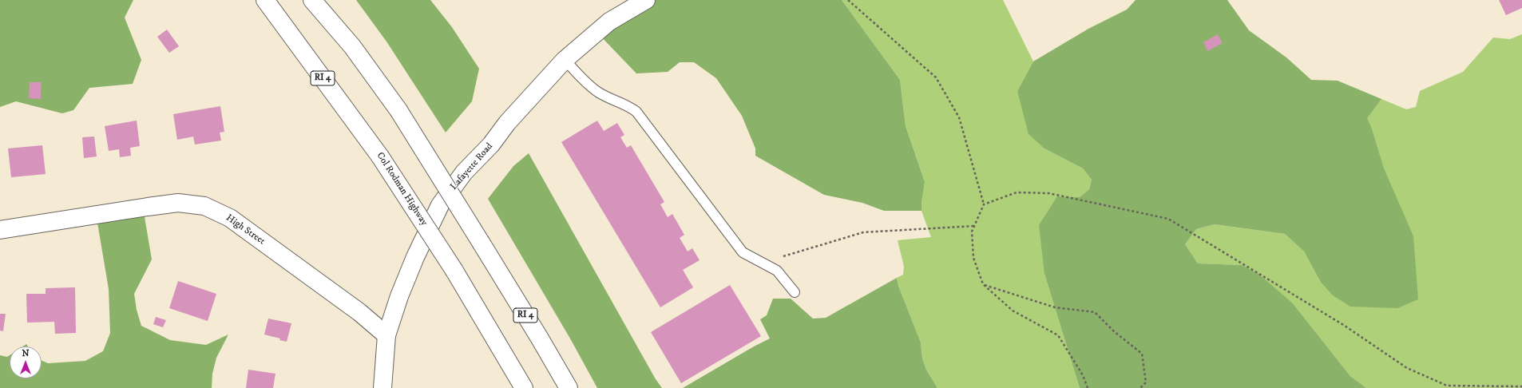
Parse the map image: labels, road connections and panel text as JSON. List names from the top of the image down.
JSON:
{
  "streets": {
    "main road": [
      "RI 4",
      "Lafayette Road",
      "Col Rodman Highway",
      "High Street"
    ]
  },
  "crossings": [
    ["Lafayette Road", "High Street"]
  ],
  "north": "top"
}
